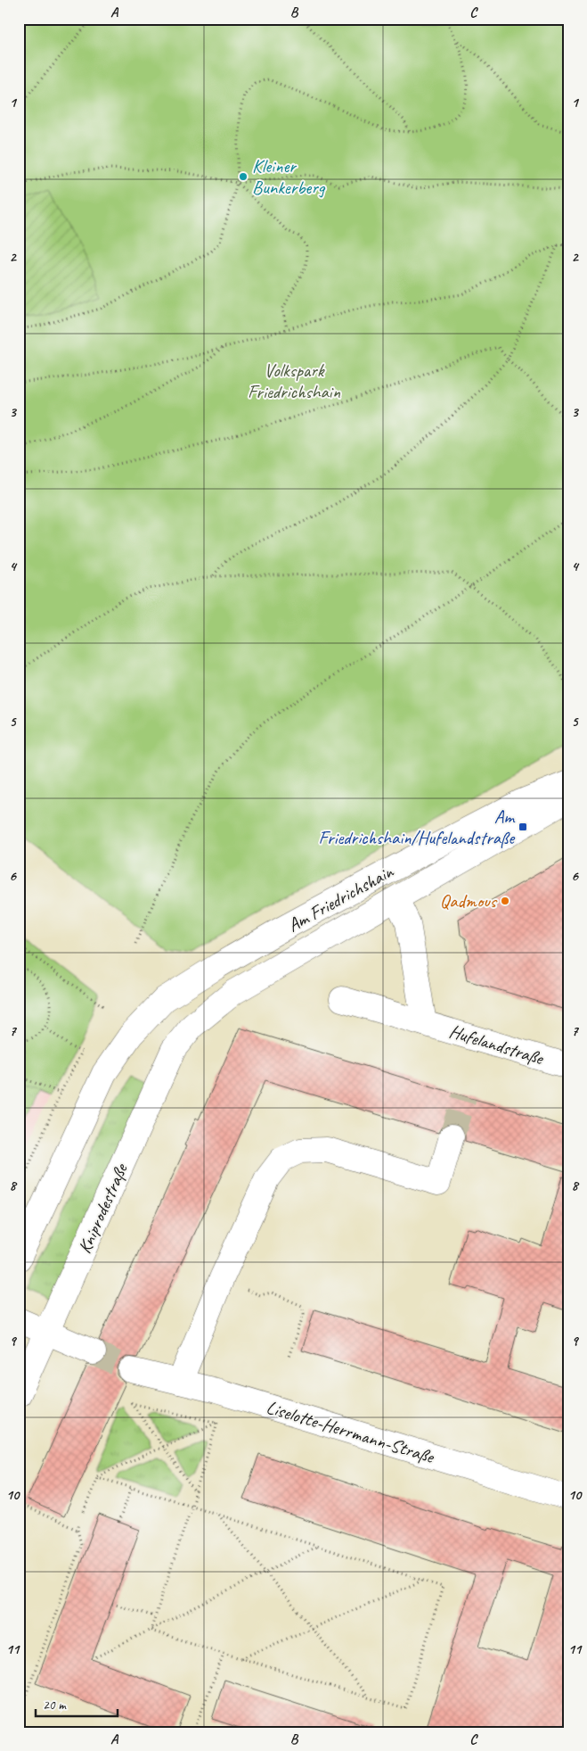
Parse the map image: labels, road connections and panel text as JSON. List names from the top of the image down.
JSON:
{
  "streets": {
    "street": [
      "Am Friedrichshain",
      "Hufelandstraße",
      "Kniprodestraße",
      "Liselotte-Herrmann-Straße"
    ]
  },
  "crossings": [
    ["Am Friedrichshain", "Hufelandstraße"],
    ["Am Friedrichshain", "Kniprodestraße"]
  ],
  "parks": ["Volkspark Friedrichshain"],
  "places": {
    "other": ["Kleiner Bunkerberg", "Qadmous"],
    "transit": ["Am Friedrichshain/Hufelandstraße"]
  },
  "scale_bar": "20 m",
  "grid": {
    "columns": ["A", "B", "C"],
    "rows": [
      "1",
      "2",
      "3",
      "4",
      "5",
      "6",
      "7",
      "8",
      "9",
      "10",
      "11"
    ]
  }
}
